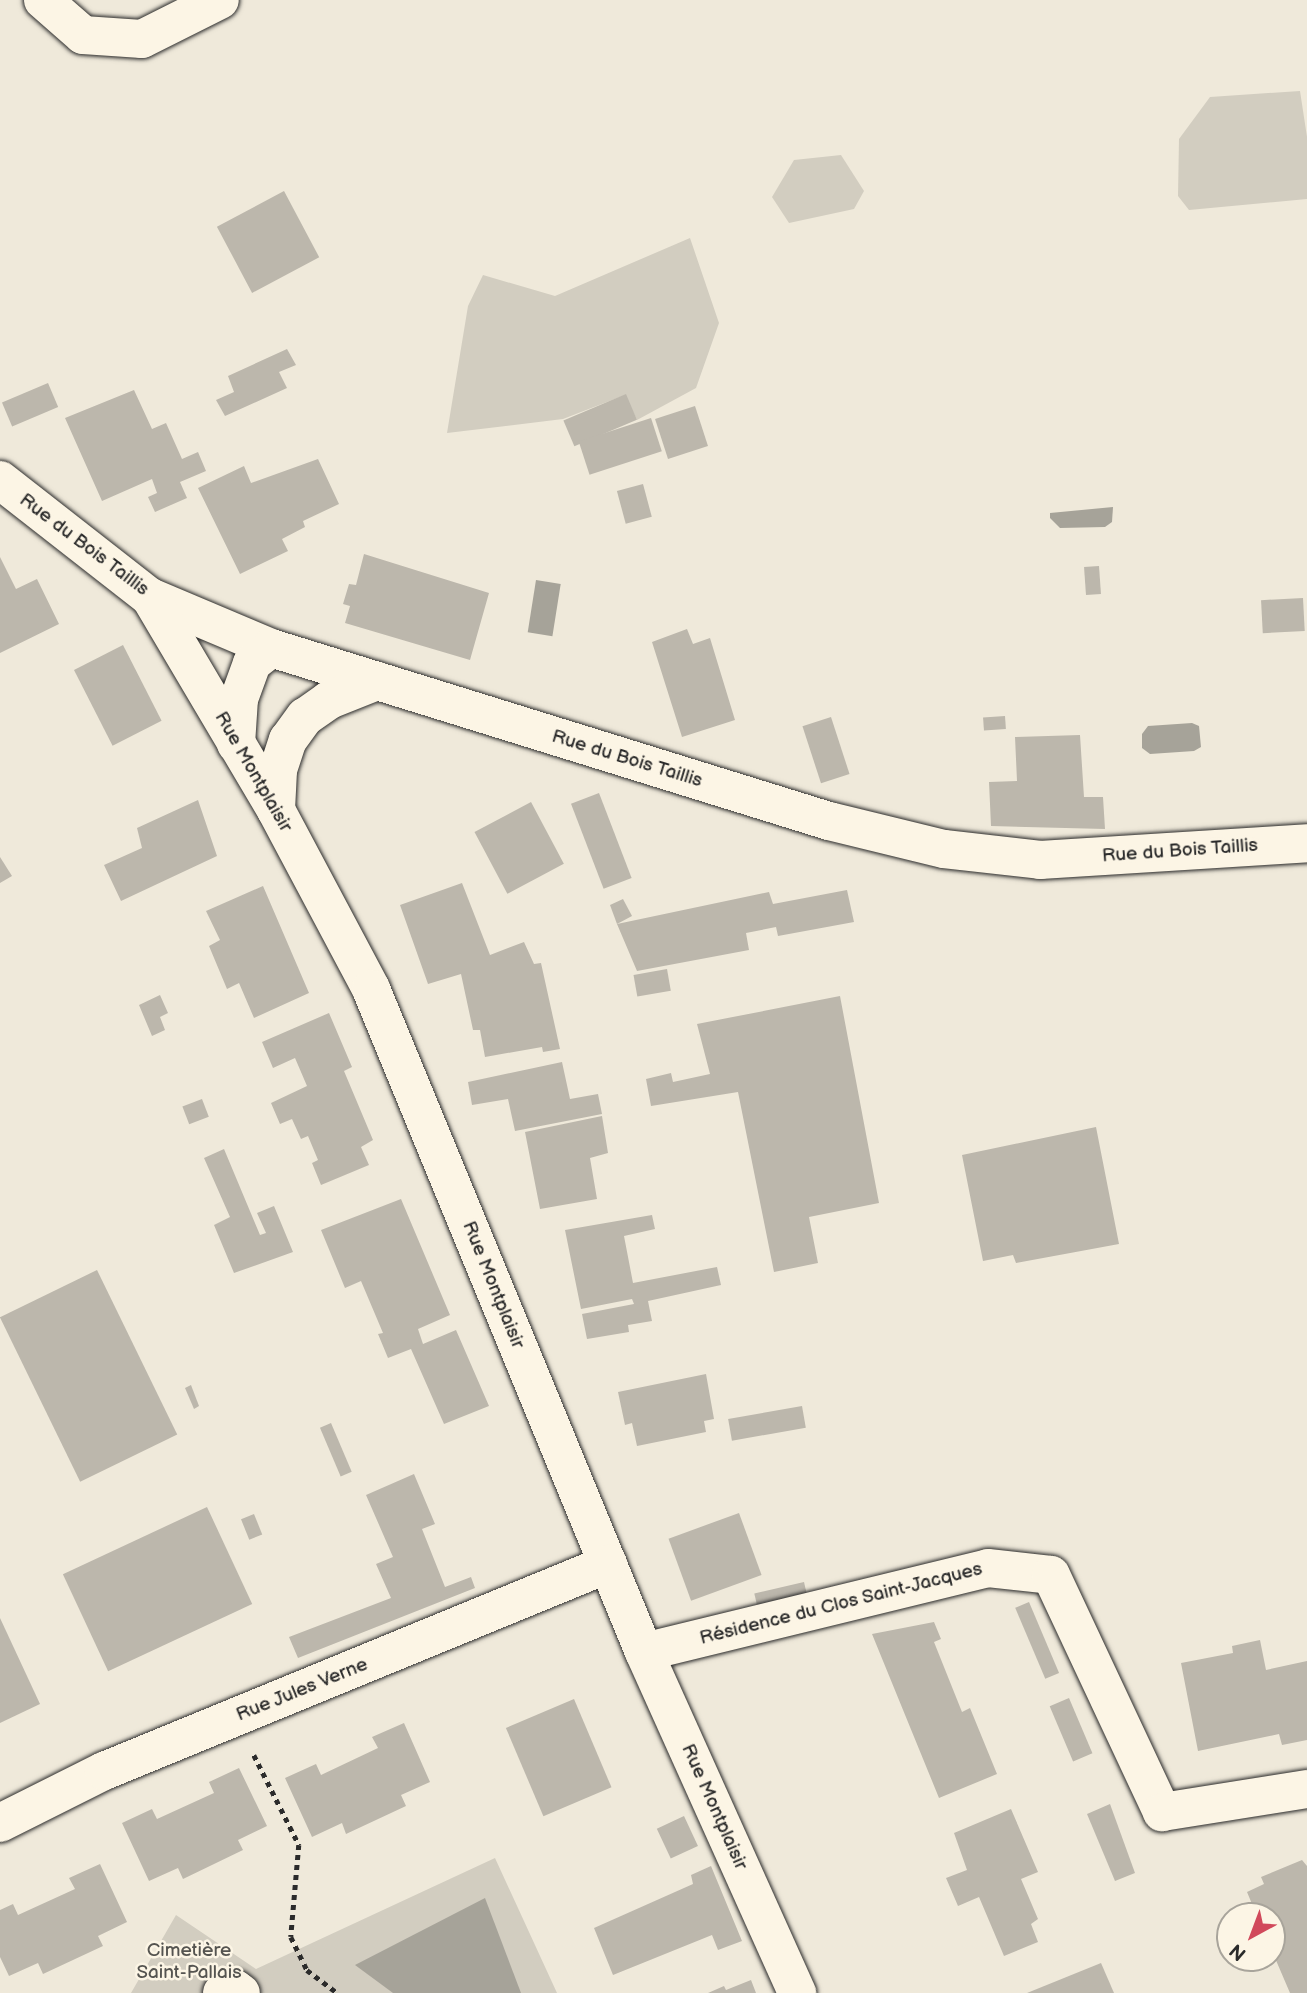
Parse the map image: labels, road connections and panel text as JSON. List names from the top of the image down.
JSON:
{
  "streets": {
    "street": [
      "Rue du Bois Taillis",
      "Rue Montplaisir",
      "Résidence du Clos Saint-Jacques",
      "Rue Jules Verne"
    ]
  },
  "crossings": [
    ["Rue du Bois Taillis", "Rue Montplaisir"],
    ["Rue Montplaisir", "Résidence du Clos Saint-Jacques"],
    ["Rue Montplaisir", "Rue Jules Verne"]
  ],
  "parks": ["Cimetière Saint-Pallais"],
  "north": "bottom left"
}
